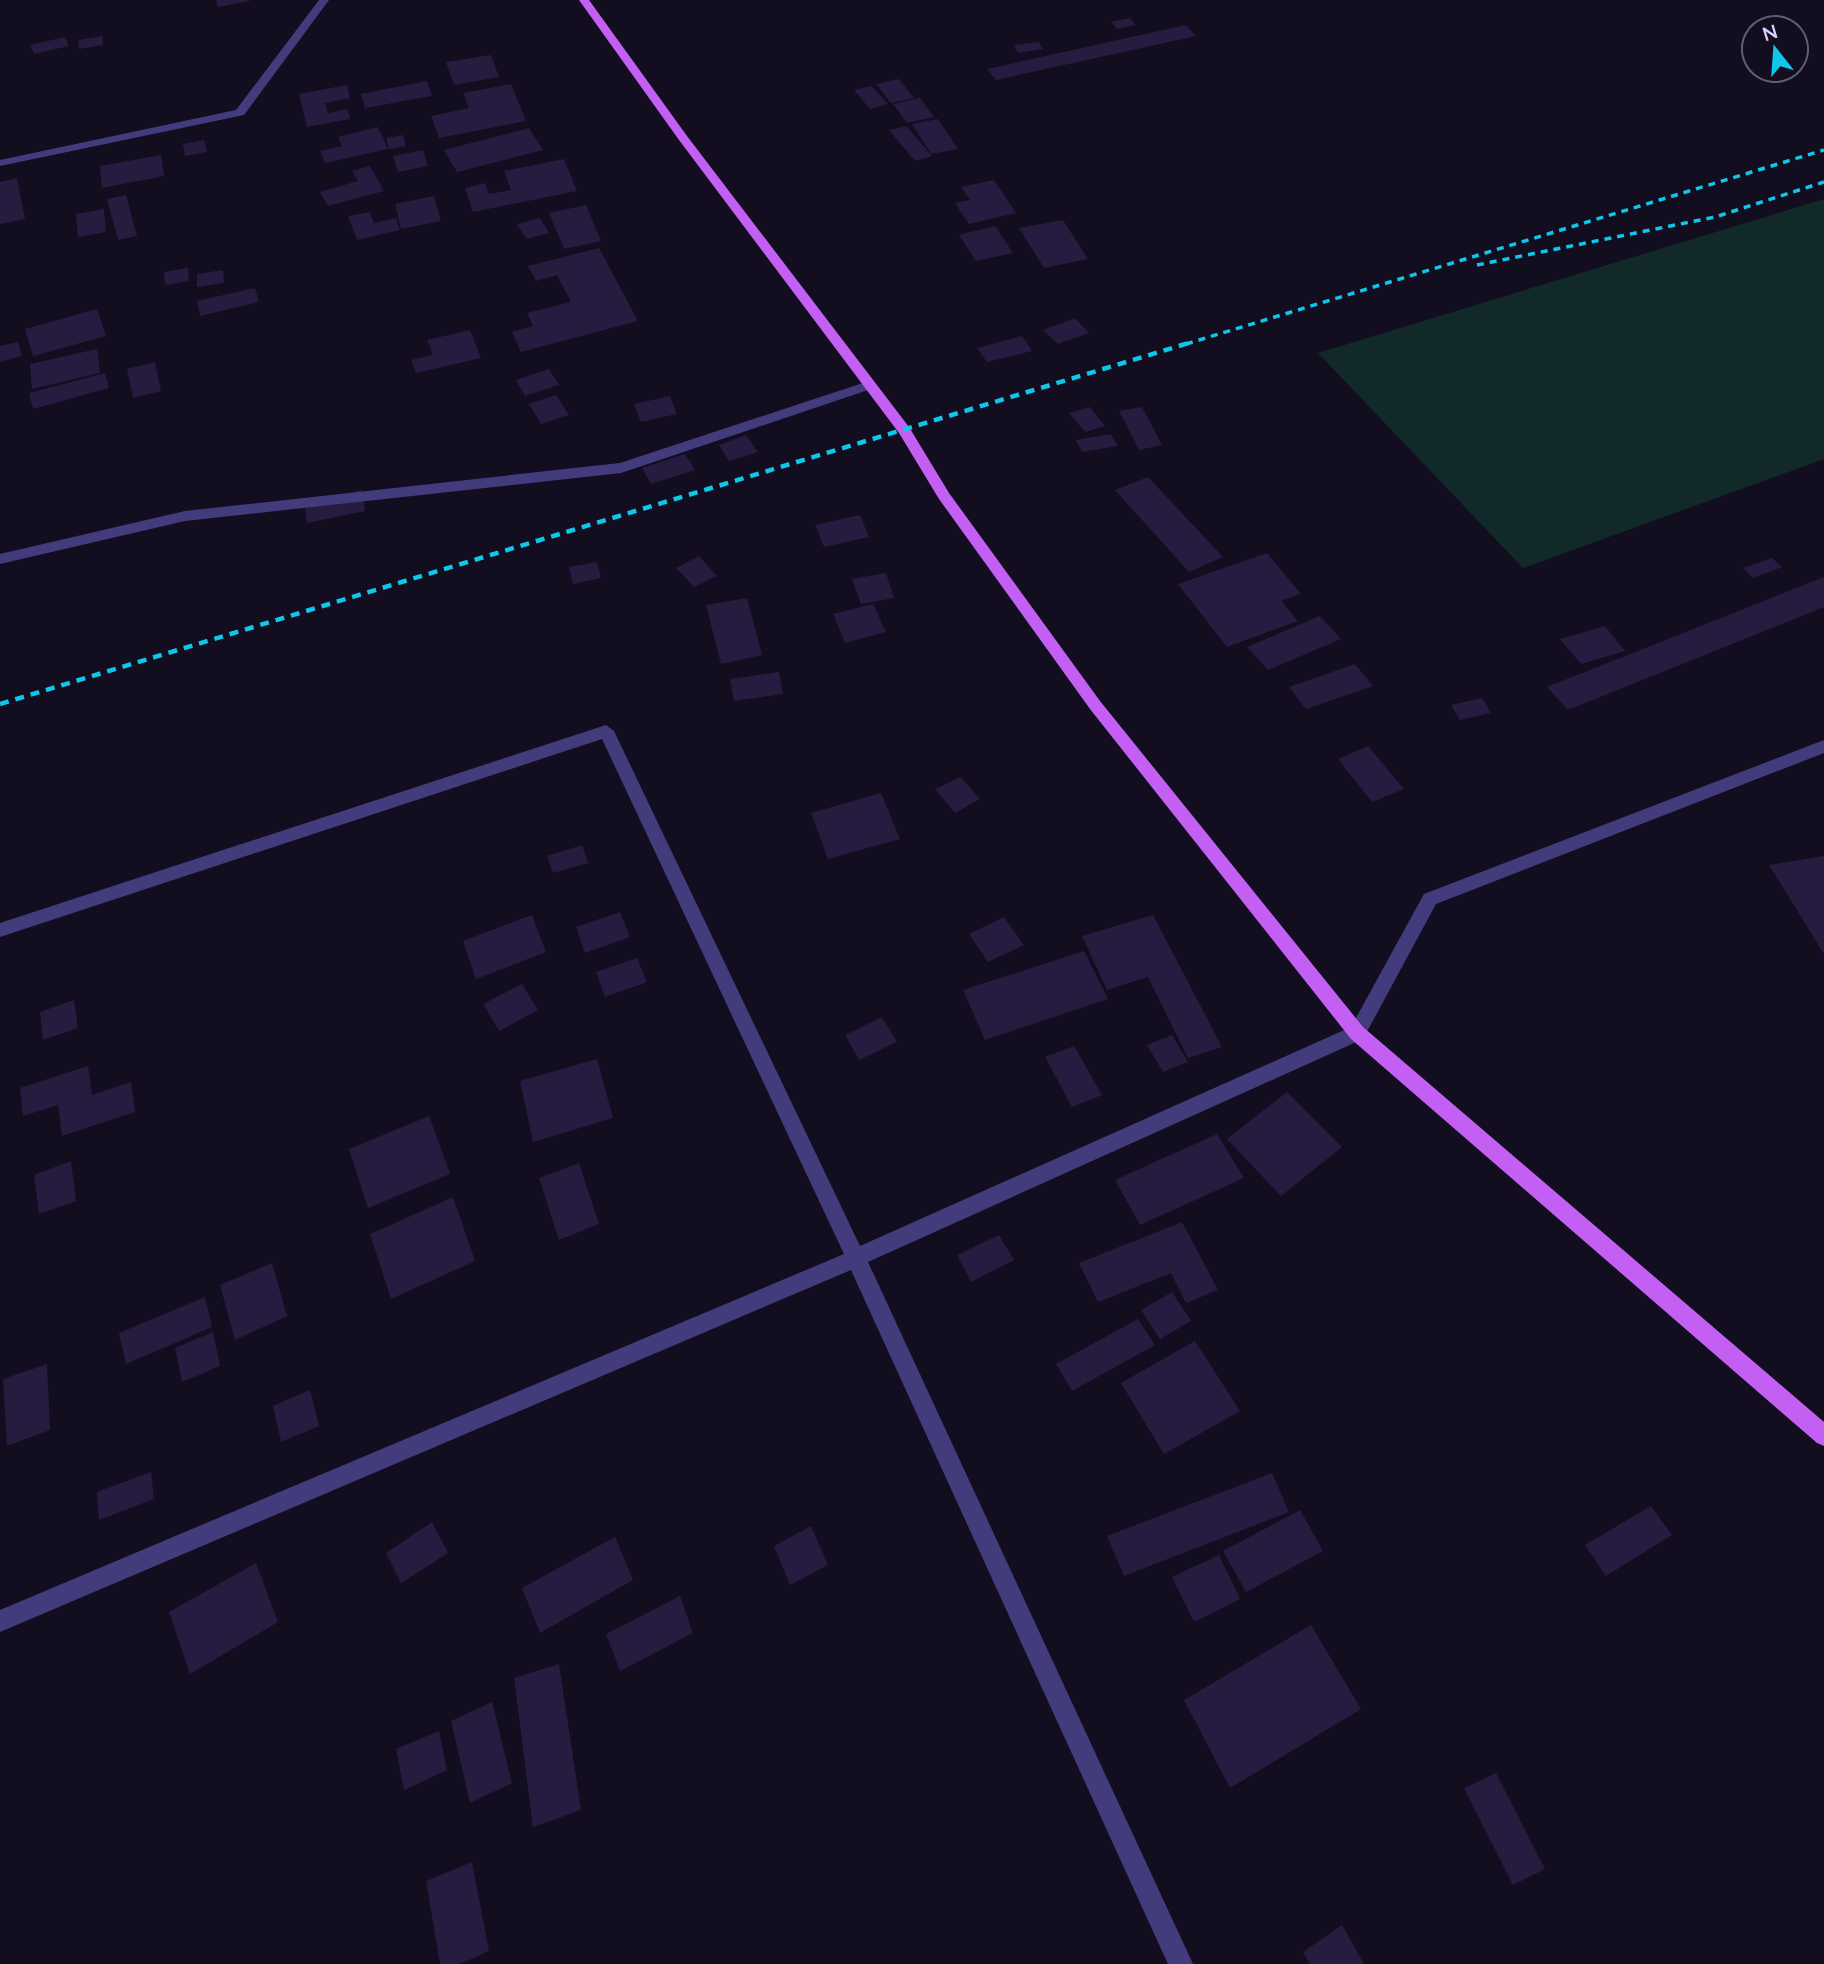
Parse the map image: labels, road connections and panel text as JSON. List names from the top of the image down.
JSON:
{
  "north": "top"
}
